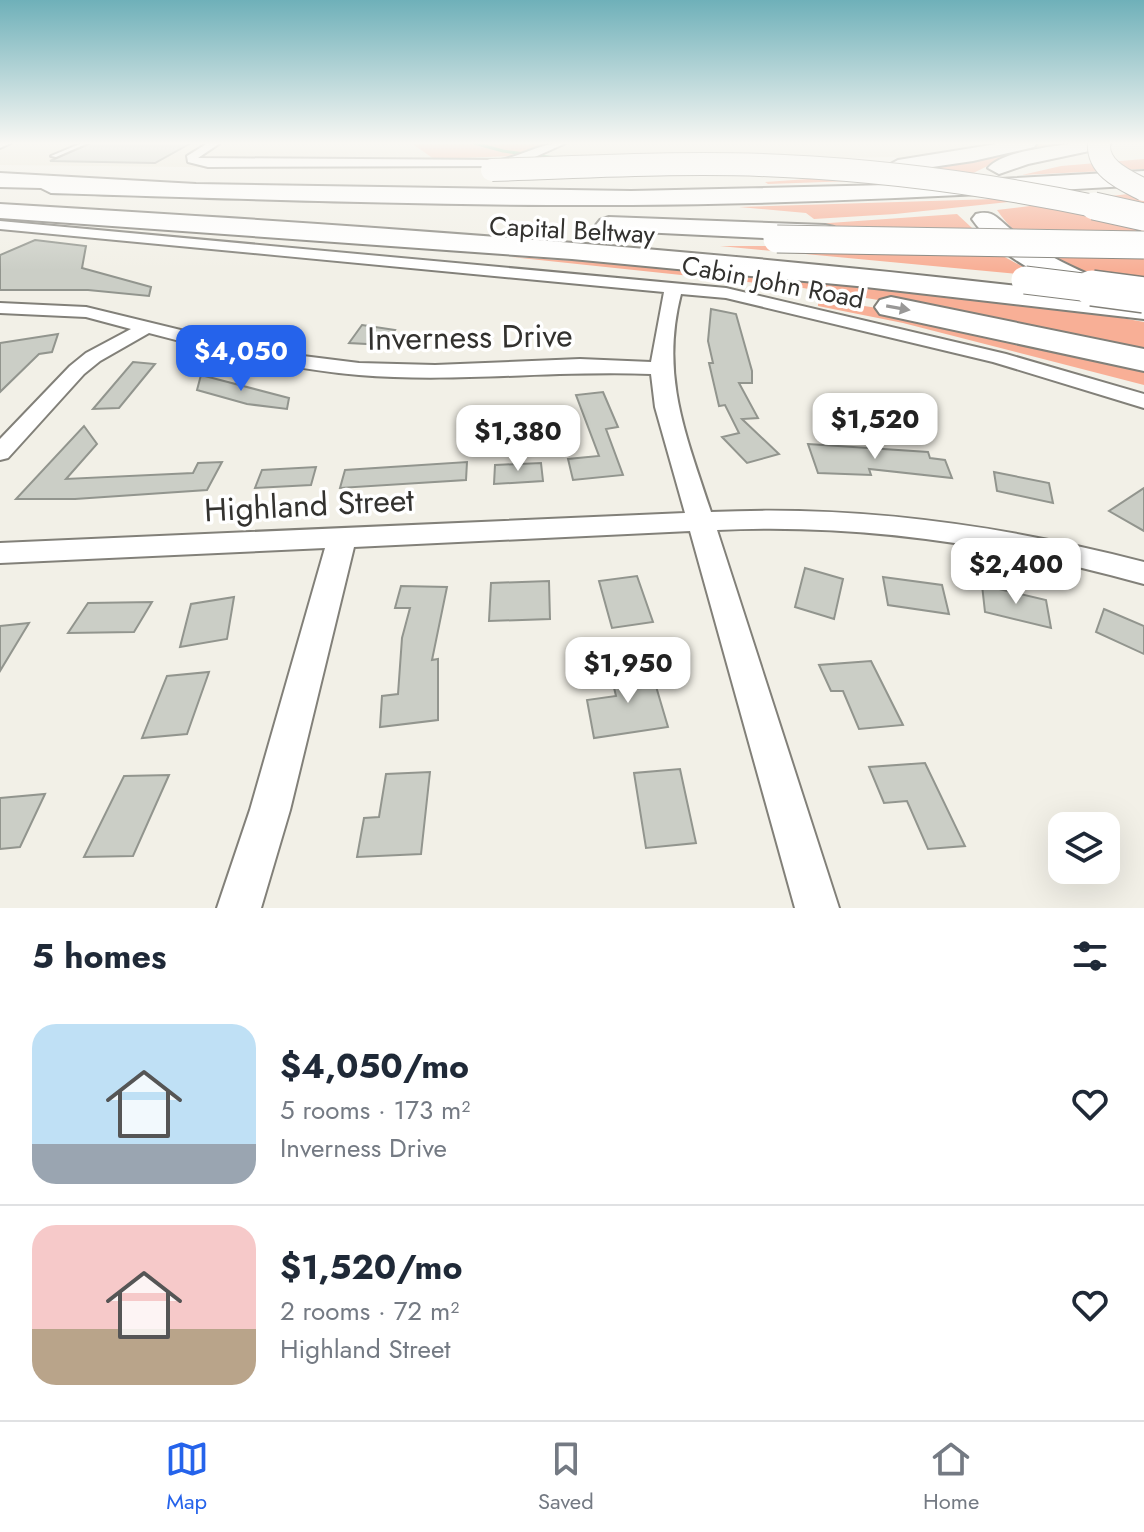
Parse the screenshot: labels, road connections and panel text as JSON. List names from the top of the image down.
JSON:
{
  "streets": {
    "highway": ["Capital Beltway"],
    "street": ["Cabin John Road", "Inverness Drive", "Highland Street"]
  },
  "page": {
    "price": [
      "$4,050",
      "$1,520",
      "$1,380",
      "$2,400",
      "$1,950"
    ],
    "heading": "5 homes",
    "list": [
      {
        "name": "$4,050/mo",
        "note": "5 rooms · 173 m² · Inverness Drive"
      },
      {
        "name": "$1,520/mo",
        "note": "2 rooms · 72 m² · Highland Street"
      }
    ],
    "tabs": ["Map", "Saved", "Home"]
  }
}
